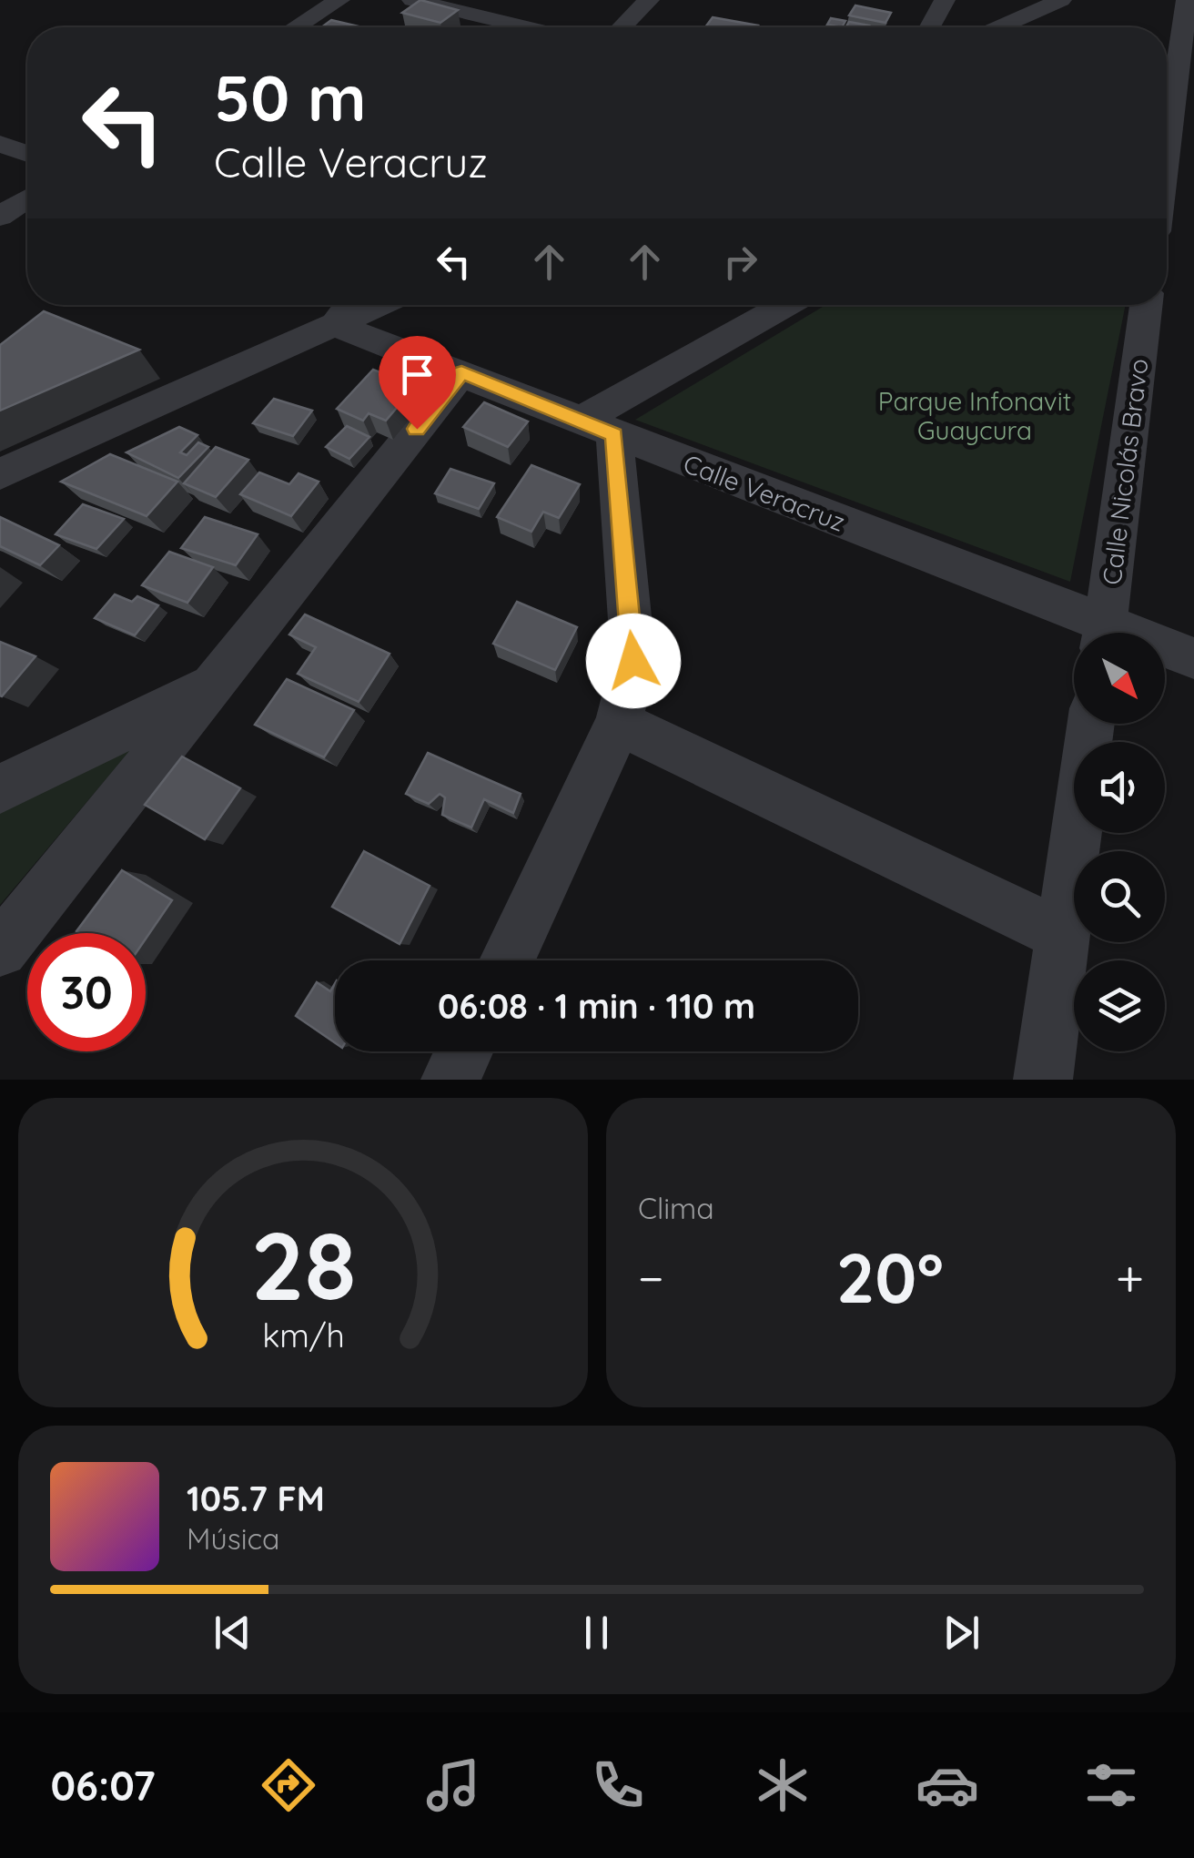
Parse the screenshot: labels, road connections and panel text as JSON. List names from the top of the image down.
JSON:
{
  "streets": {
    "street": ["Calle Nicolás Bravo", "Calle Veracruz"]
  },
  "parks": ["Parque Infonavit Guaycura"],
  "north": "bottom right",
  "page": {
    "turn": ["50 m", "Calle Veracruz"],
    "limit": "30",
    "trip": "06:08 · 1 min · 110 m",
    "tile": "Clima",
    "heat": ["−", "20°", "+"],
    "song": ["105.7 FM", "Música"],
    "tabs": "06:07",
    "gauge": ["28", "km/h"]
  }
}
